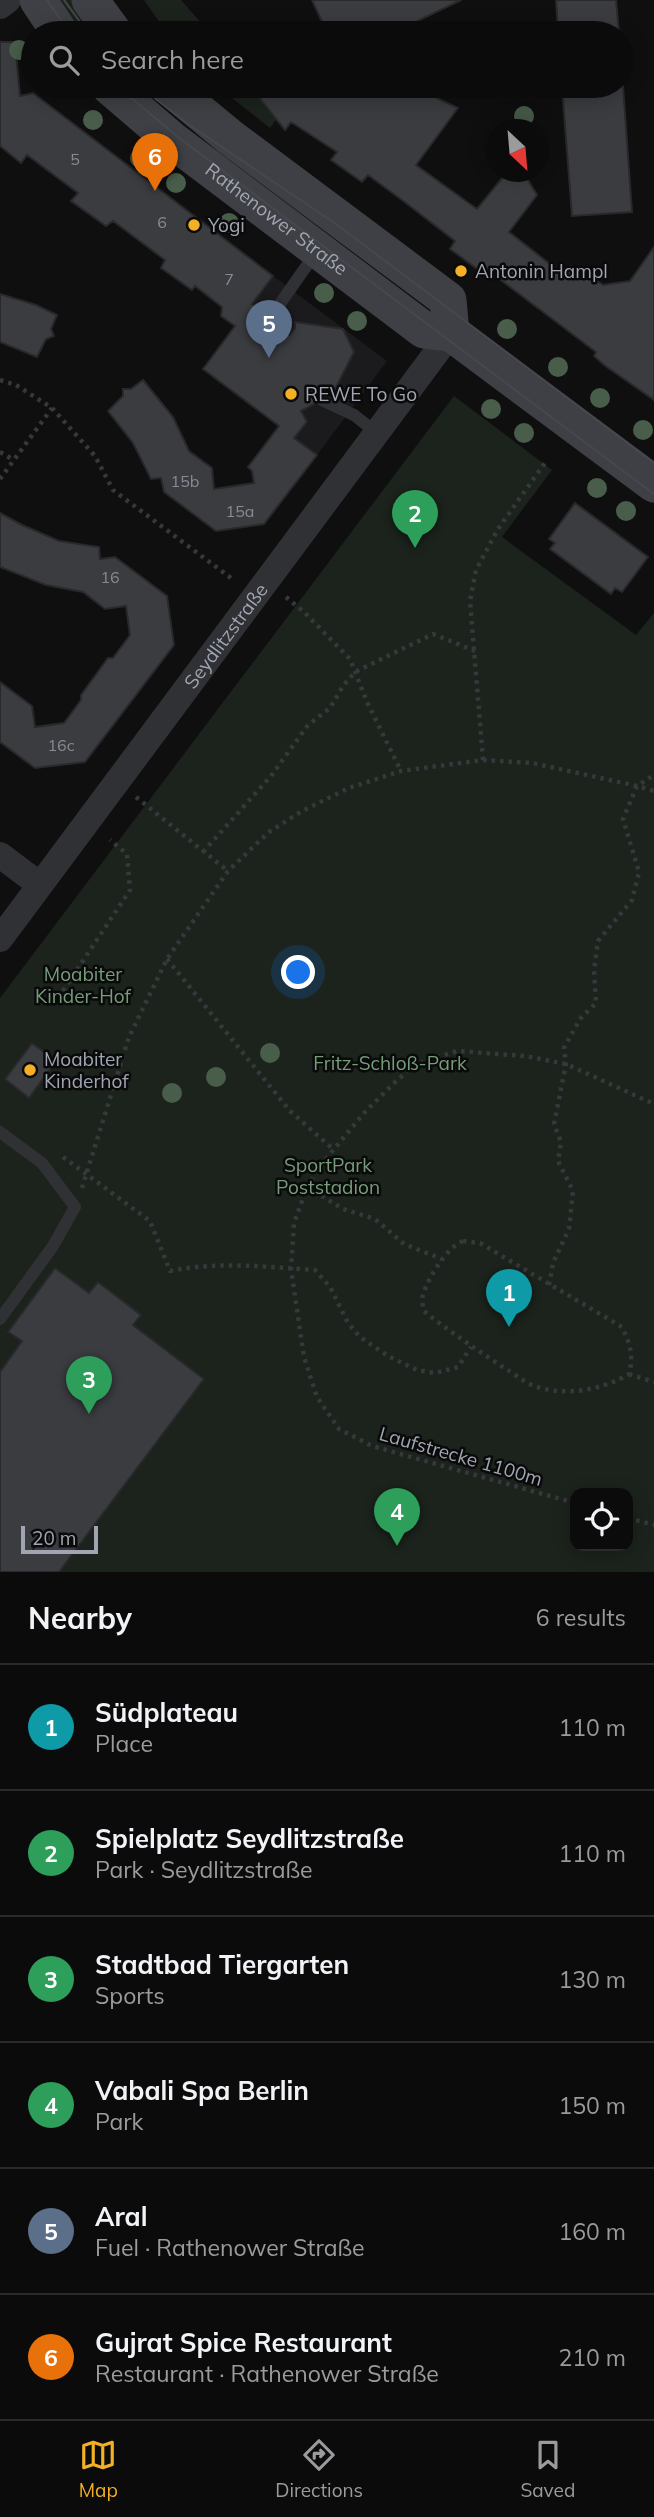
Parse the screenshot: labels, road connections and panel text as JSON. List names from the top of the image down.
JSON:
{
  "streets": {
    "main road": ["Rathenower Straße"],
    "street": ["Seydlitzstraße"],
    "path": ["Laufstrecke 1100m"]
  },
  "crossings": [
    ["Rathenower Straße", "Seydlitzstraße"]
  ],
  "parks": ["Moabiter Kinder-Hof", "Fritz-Schloß-Park", "SportPark Poststadion"],
  "places": [
    "Yogi",
    "Antonin Hampl",
    "REWE To Go",
    "Moabiter Kinderhof"
  ],
  "house_numbers": [
    "5",
    "6",
    "7",
    "15b",
    "15a",
    "16",
    "16c"
  ],
  "scale_bar": "20 m",
  "north": "bottom right",
  "page": {
    "search": "Search here",
    "pins": [
      "6",
      "5",
      "2",
      "1",
      "3",
      "4"
    ],
    "scale": "20 m",
    "heading": ["Nearby", "6 results"],
    "list": [
      {
        "mark": "1",
        "name": "Südplateau",
        "note": "Place",
        "value": "110 m"
      },
      {
        "mark": "2",
        "name": "Spielplatz Seydlitzstraße",
        "note": "Park · Seydlitzstraße",
        "value": "110 m"
      },
      {
        "mark": "3",
        "name": "Stadtbad Tiergarten",
        "note": "Sports",
        "value": "130 m"
      },
      {
        "mark": "4",
        "name": "Vabali Spa Berlin",
        "note": "Park",
        "value": "150 m"
      },
      {
        "mark": "5",
        "name": "Aral",
        "note": "Fuel · Rathenower Straße",
        "value": "160 m"
      },
      {
        "mark": "6",
        "name": "Gujrat Spice Restaurant",
        "note": "Restaurant · Rathenower Straße",
        "value": "210 m"
      }
    ],
    "nav": ["Map", "Directions", "Saved"]
  }
}
